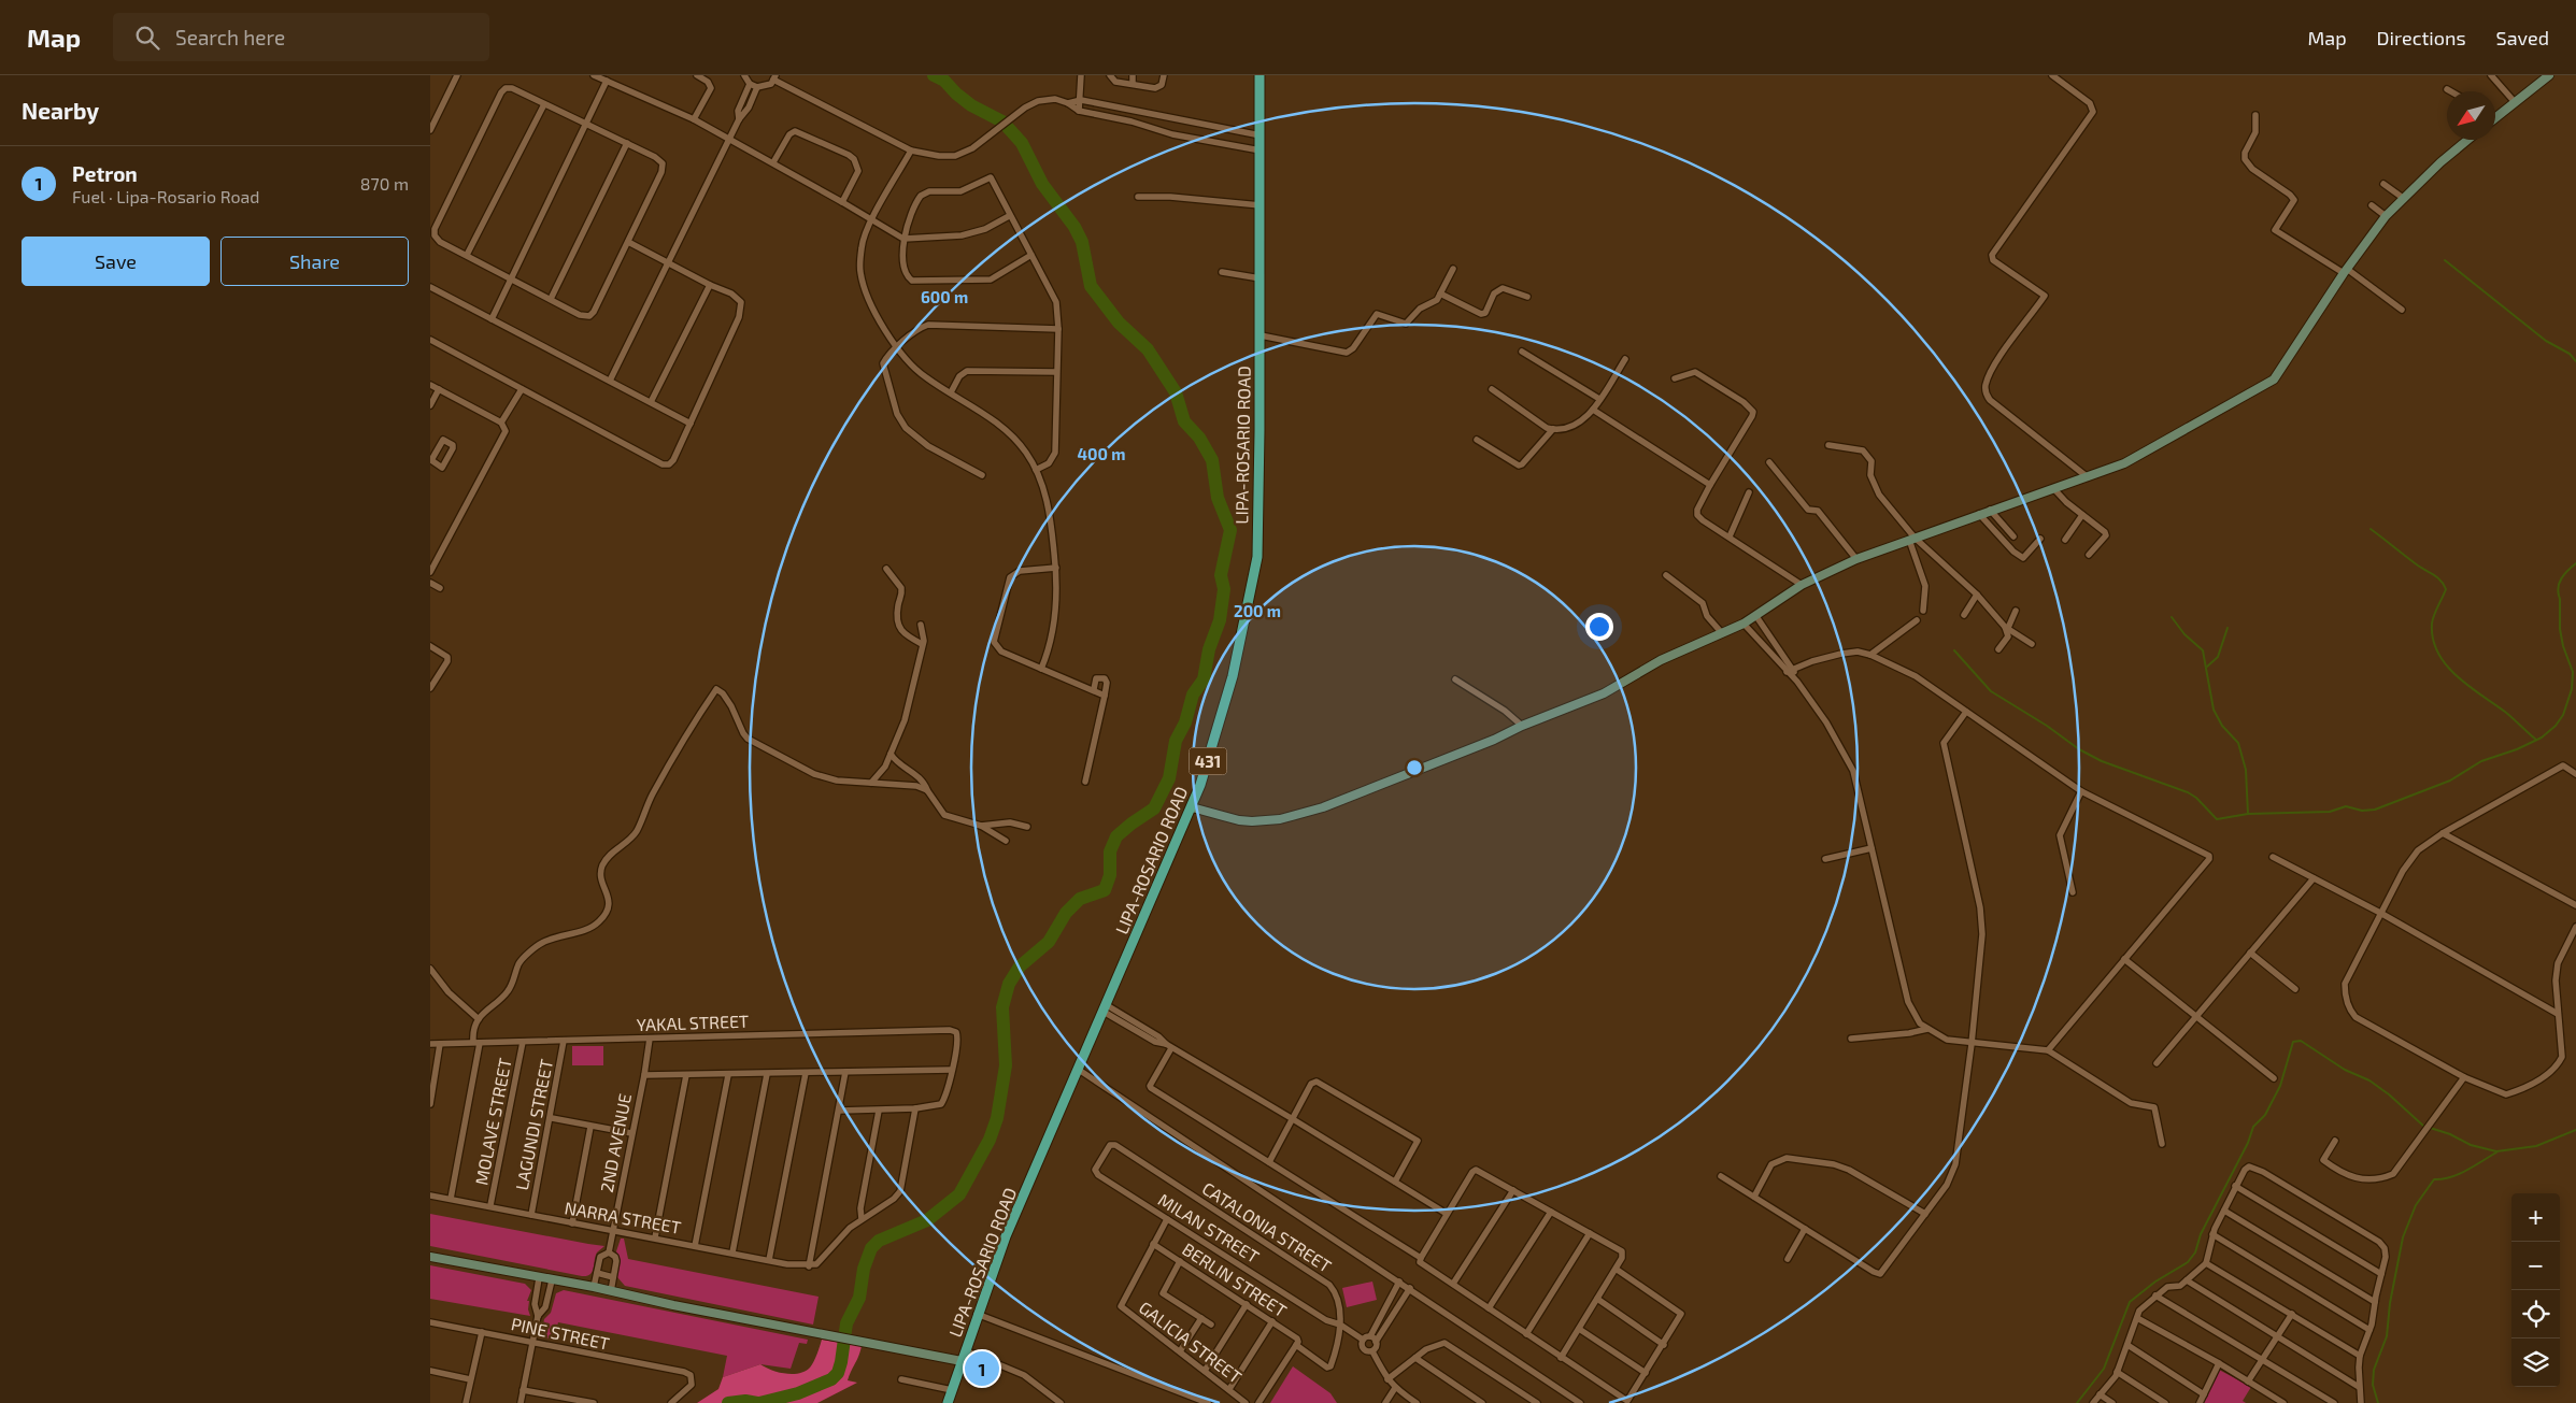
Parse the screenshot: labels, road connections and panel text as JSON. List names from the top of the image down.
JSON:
{
  "streets": {
    "main road": ["LIPA-ROSARIO ROAD", "431"],
    "street": [
      "YAKAL STREET",
      "MOLAVE STREET",
      "LAGUNDI STREET",
      "2ND AVENUE",
      "NARRA STREET",
      "CATALONIA STREET",
      "MILAN STREET",
      "BERLIN STREET",
      "PINE STREET",
      "GALICIA STREET"
    ]
  },
  "crossings": [
    ["YAKAL STREET", "MOLAVE STREET"],
    ["YAKAL STREET", "LAGUNDI STREET"],
    ["YAKAL STREET", "2ND AVENUE"],
    ["MOLAVE STREET", "NARRA STREET"],
    ["LAGUNDI STREET", "NARRA STREET"],
    ["2ND AVENUE", "NARRA STREET"],
    ["CATALONIA STREET", "MILAN STREET"],
    ["CATALONIA STREET", "BERLIN STREET"],
    ["MILAN STREET", "GALICIA STREET"],
    ["BERLIN STREET", "GALICIA STREET"]
  ],
  "north": "bottom left",
  "page": {
    "header": "Map",
    "search": "Search here",
    "nav": ["Map", "Directions", "Saved"],
    "heading": "Nearby",
    "list": [
      {
        "mark": "1",
        "name": "Petron",
        "note": "Fuel · Lipa-Rosario Road",
        "value": "870 m"
      }
    ],
    "buttons": ["Save", "Share"],
    "map_buttons": ["+", "−"],
    "pins": "1"
  },
  "rings": ["600 m", "400 m", "200 m"]
}
